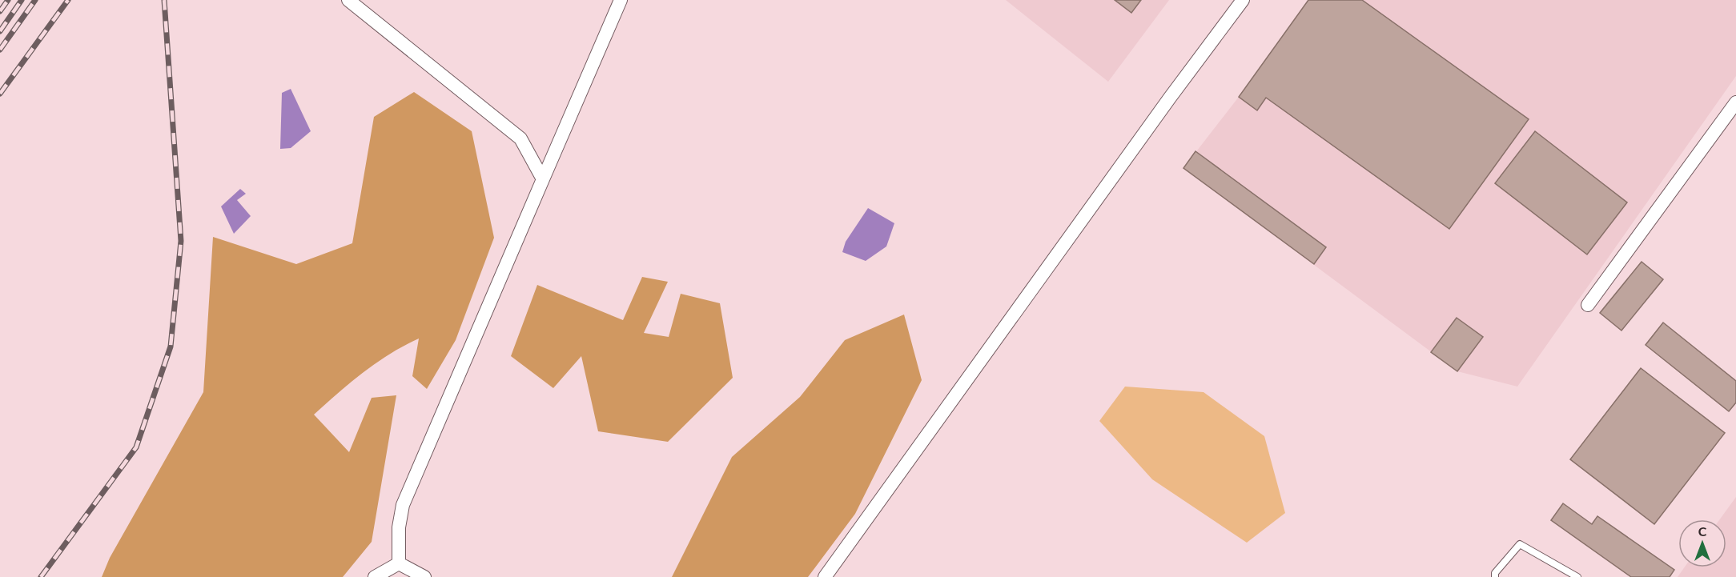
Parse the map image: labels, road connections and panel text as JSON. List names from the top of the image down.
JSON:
{
  "north": "top"
}
